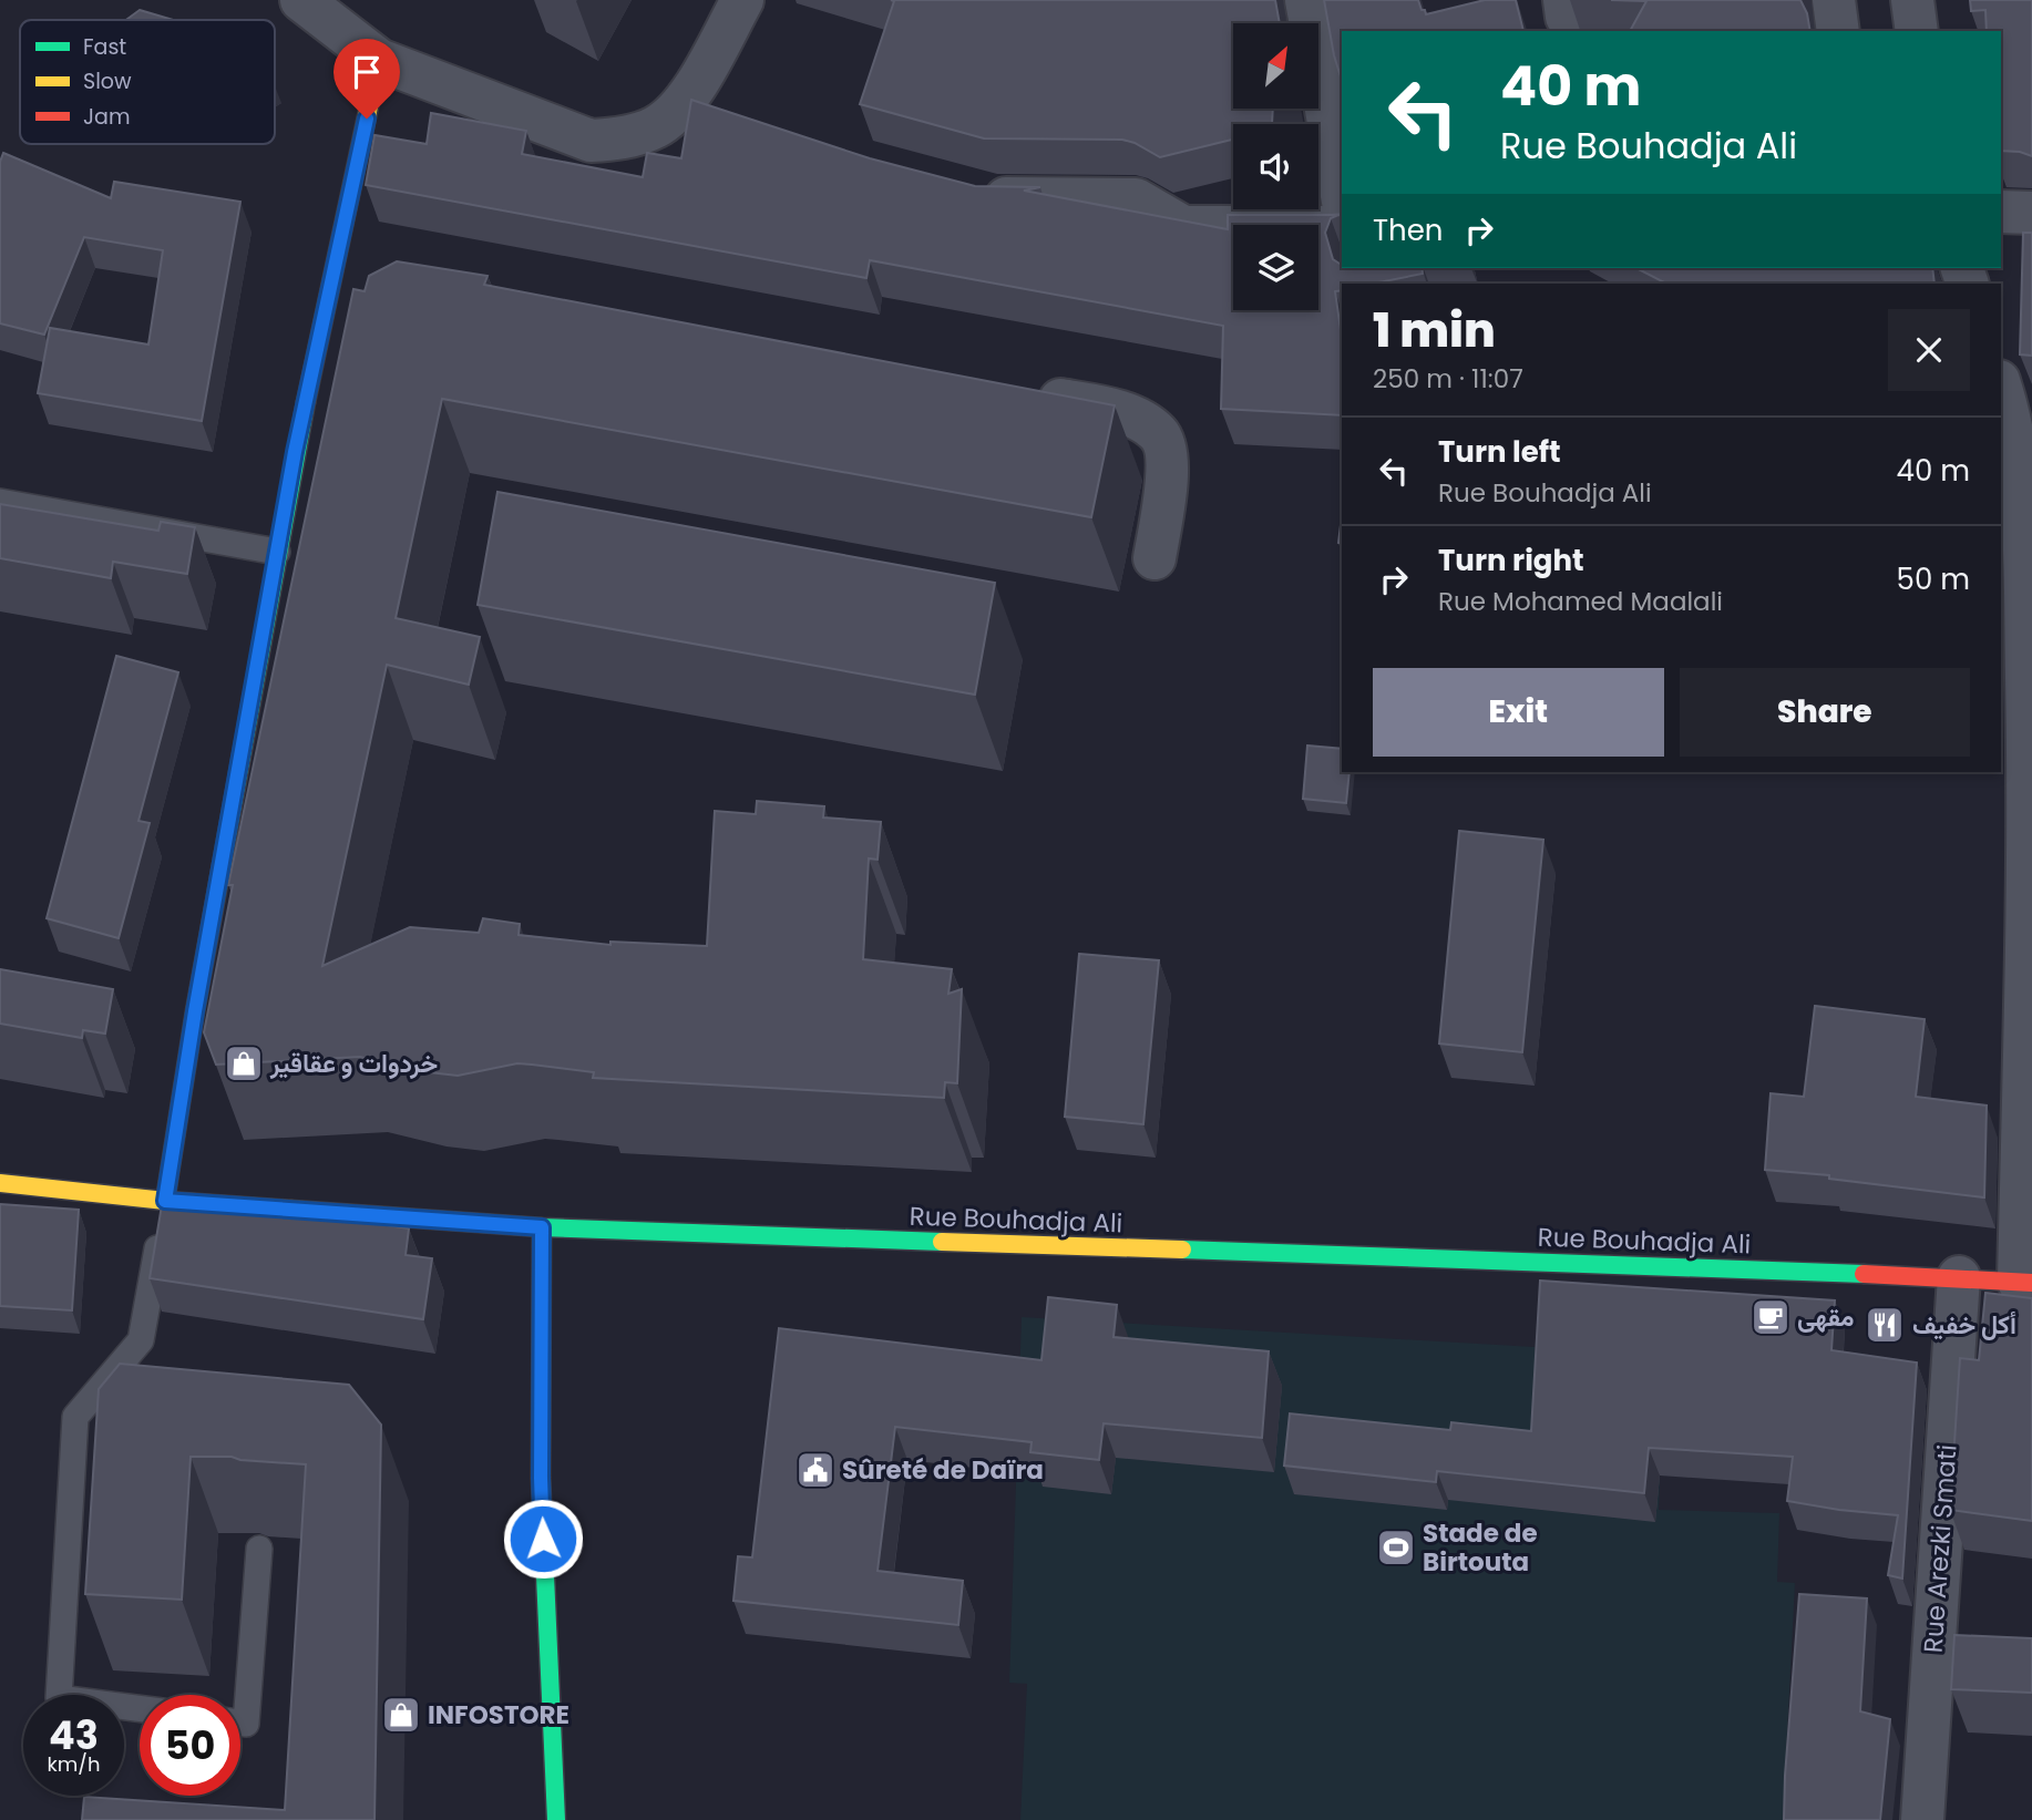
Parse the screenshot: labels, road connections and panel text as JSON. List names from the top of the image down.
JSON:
{
  "streets": {
    "main road": ["Rue Bouhadja Ali"],
    "street": ["Rue Arezki Smati"]
  },
  "crossings": [
    ["Rue Bouhadja Ali", "Rue Arezki Smati"]
  ],
  "places": {
    "shop": ["خردوات و عقاقير", "INFOSTORE"],
    "cafe": ["مقهى"],
    "restaurant": ["أكل خفيف"],
    "public building": ["Sûreté de Daïra"],
    "sports": ["Stade de Birtouta"]
  },
  "legend": ["Fast", "Slow", "Jam"],
  "north": "top right",
  "page": {
    "turn": ["40 m", "Rue Bouhadja Ali"],
    "then": "Then",
    "heading": ["1 min", "250 m · 11:07"],
    "list": [
      {
        "name": "Turn left",
        "note": "Rue Bouhadja Ali",
        "value": "40 m"
      },
      {
        "name": "Turn right",
        "note": "Rue Mohamed Maalali",
        "value": "50 m"
      }
    ],
    "buttons": ["Exit", "Share"],
    "speed": "43 km/h",
    "limit": "50"
  }
}
